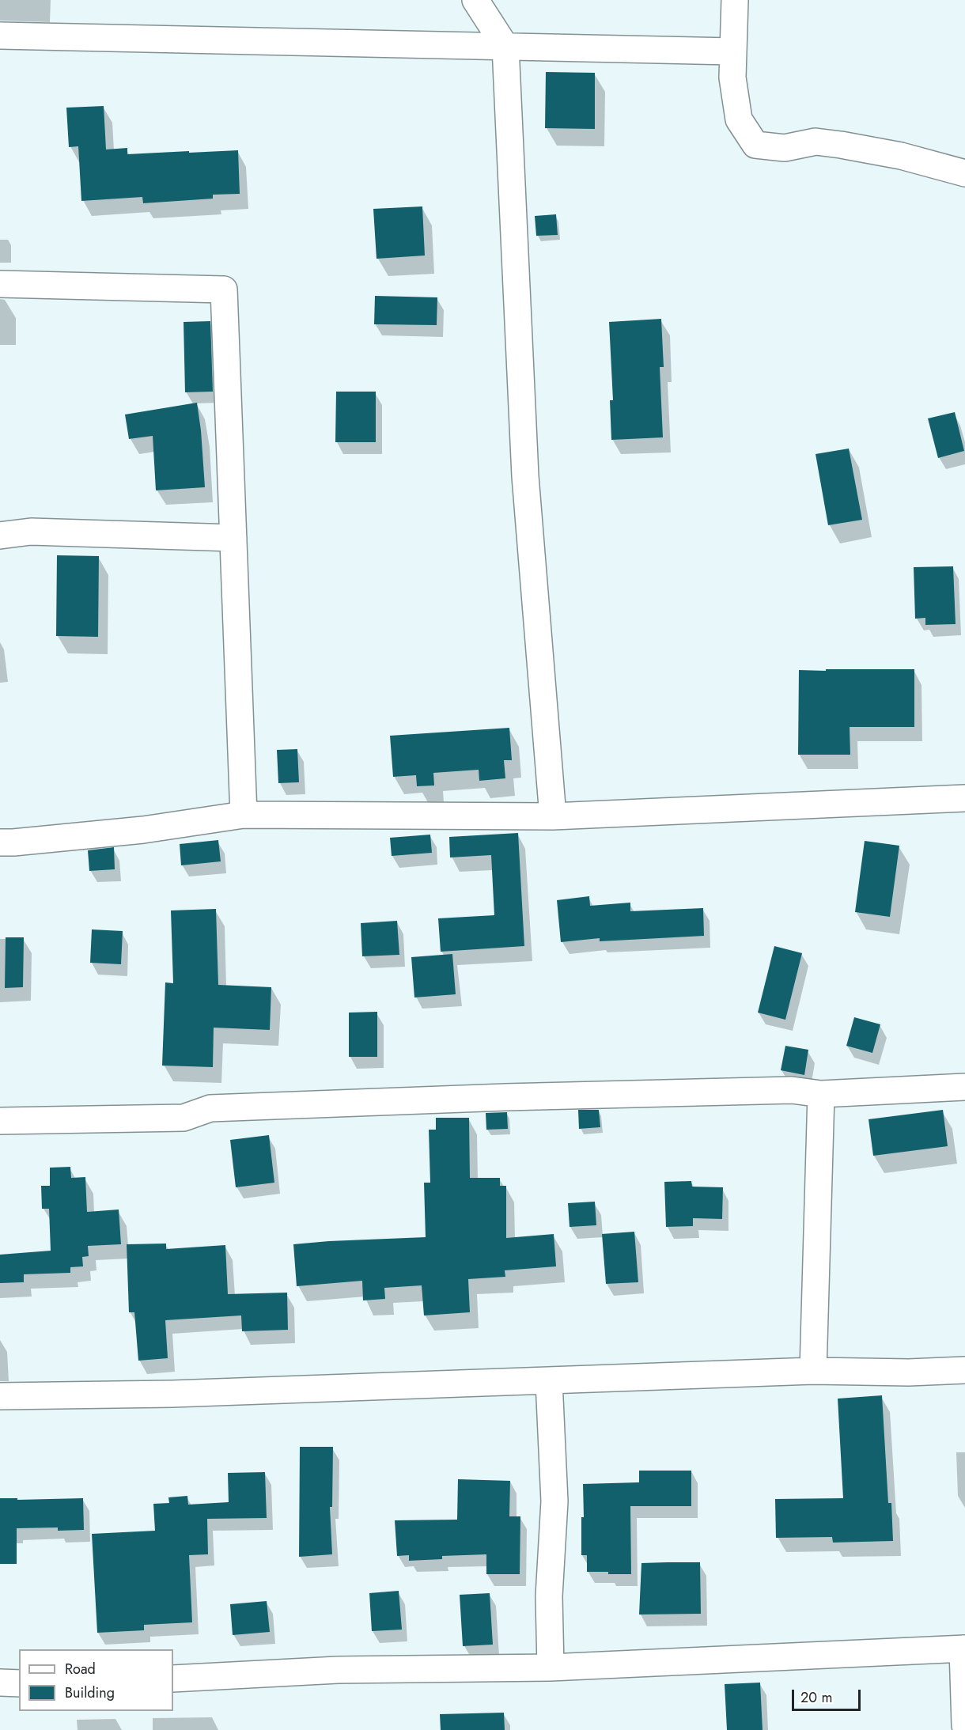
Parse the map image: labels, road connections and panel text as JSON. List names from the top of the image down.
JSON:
{
  "legend": ["Road", "Building"],
  "scale_bar": "20 m"
}
